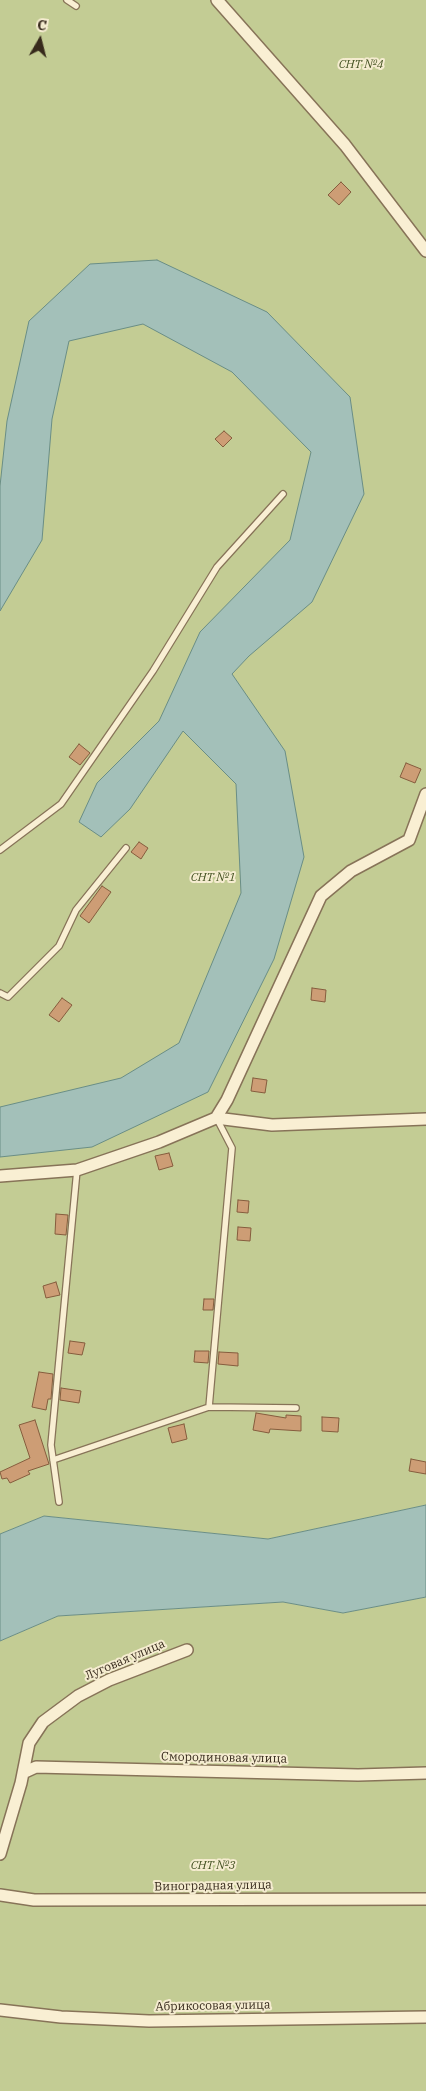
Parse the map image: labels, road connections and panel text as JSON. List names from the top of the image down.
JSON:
{
  "streets": {
    "street": [
      "Луговая улица",
      "Смородиновая улица",
      "Виноградная улица",
      "Абрикосовая улица"
    ]
  },
  "crossings": [
    ["Луговая улица", "Смородиновая улица"]
  ],
  "parks": ["СНТ №4", "СНТ №1", "СНТ №3"],
  "north": "top"
}
